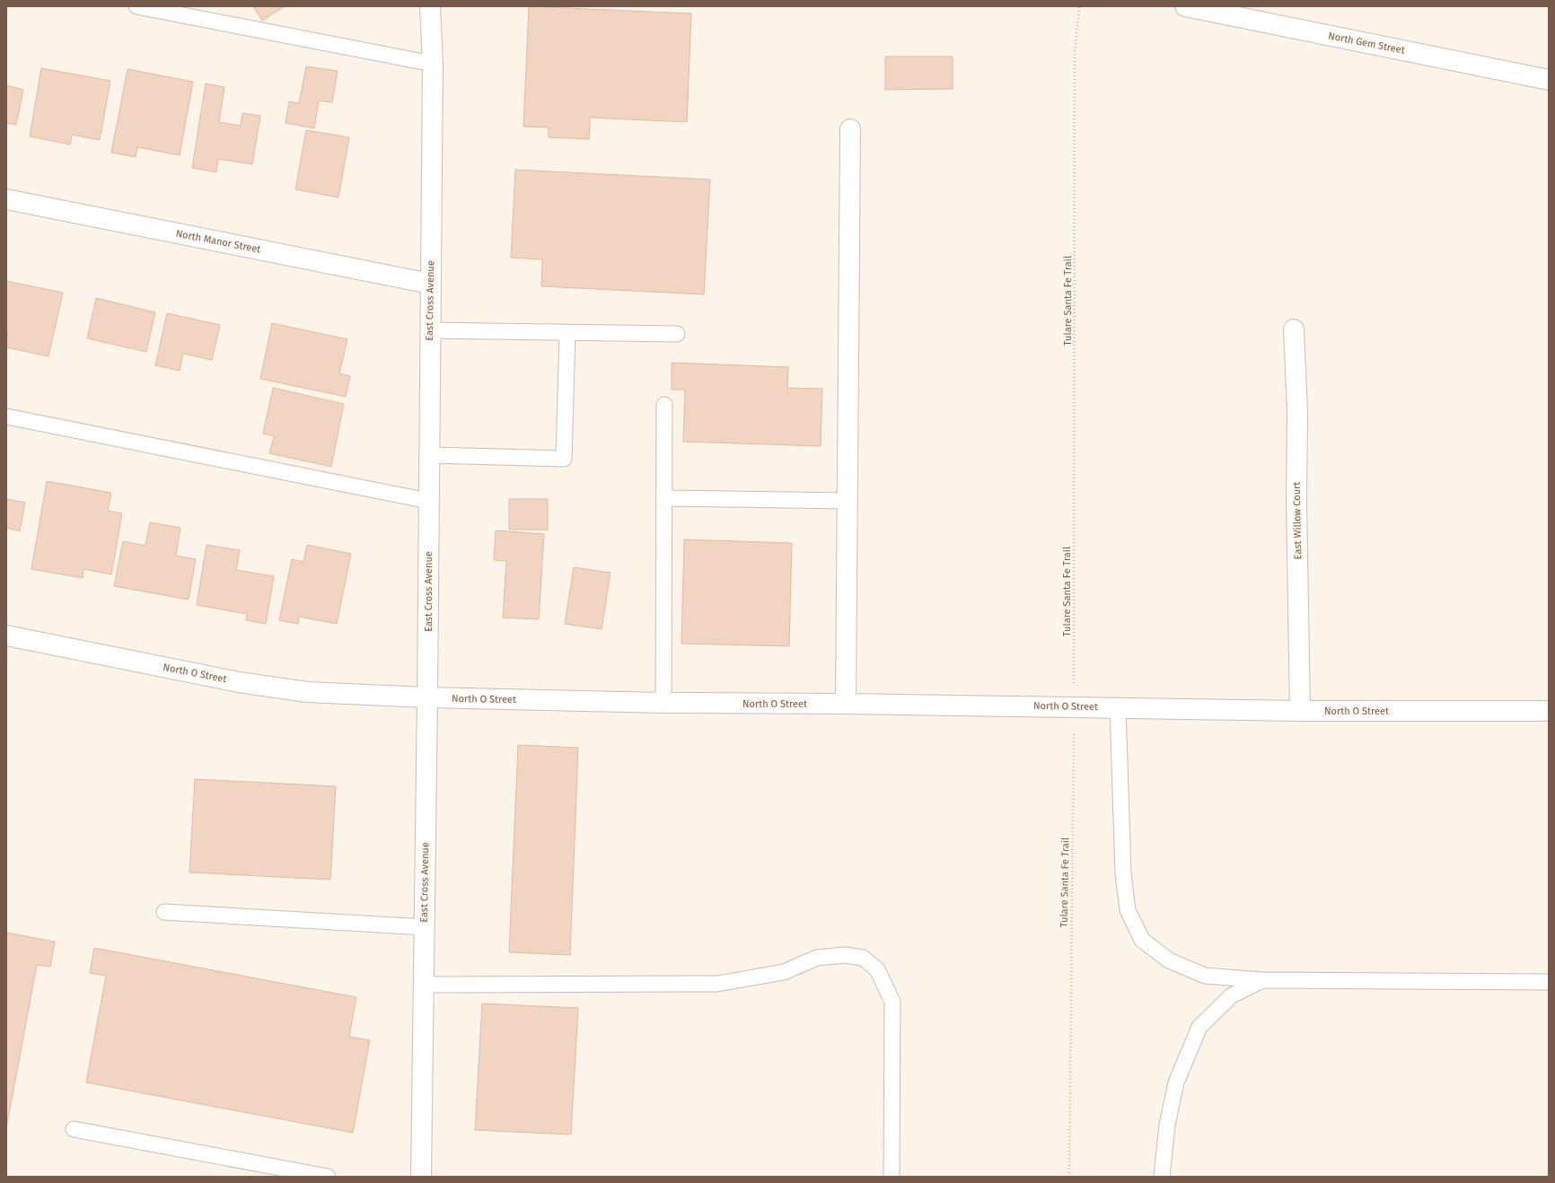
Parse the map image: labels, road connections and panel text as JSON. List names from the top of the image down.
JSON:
{
  "streets": {
    "street": [
      "North Gem Street",
      "North Manor Street",
      "East Cross Avenue",
      "East Willow Court",
      "North O Street"
    ],
    "path": ["Tulare Santa Fe Trail"]
  },
  "crossings": [
    ["North Manor Street", "East Cross Avenue"],
    ["East Cross Avenue", "North O Street"],
    ["Tulare Santa Fe Trail", "North O Street"],
    ["East Willow Court", "North O Street"]
  ]
}
